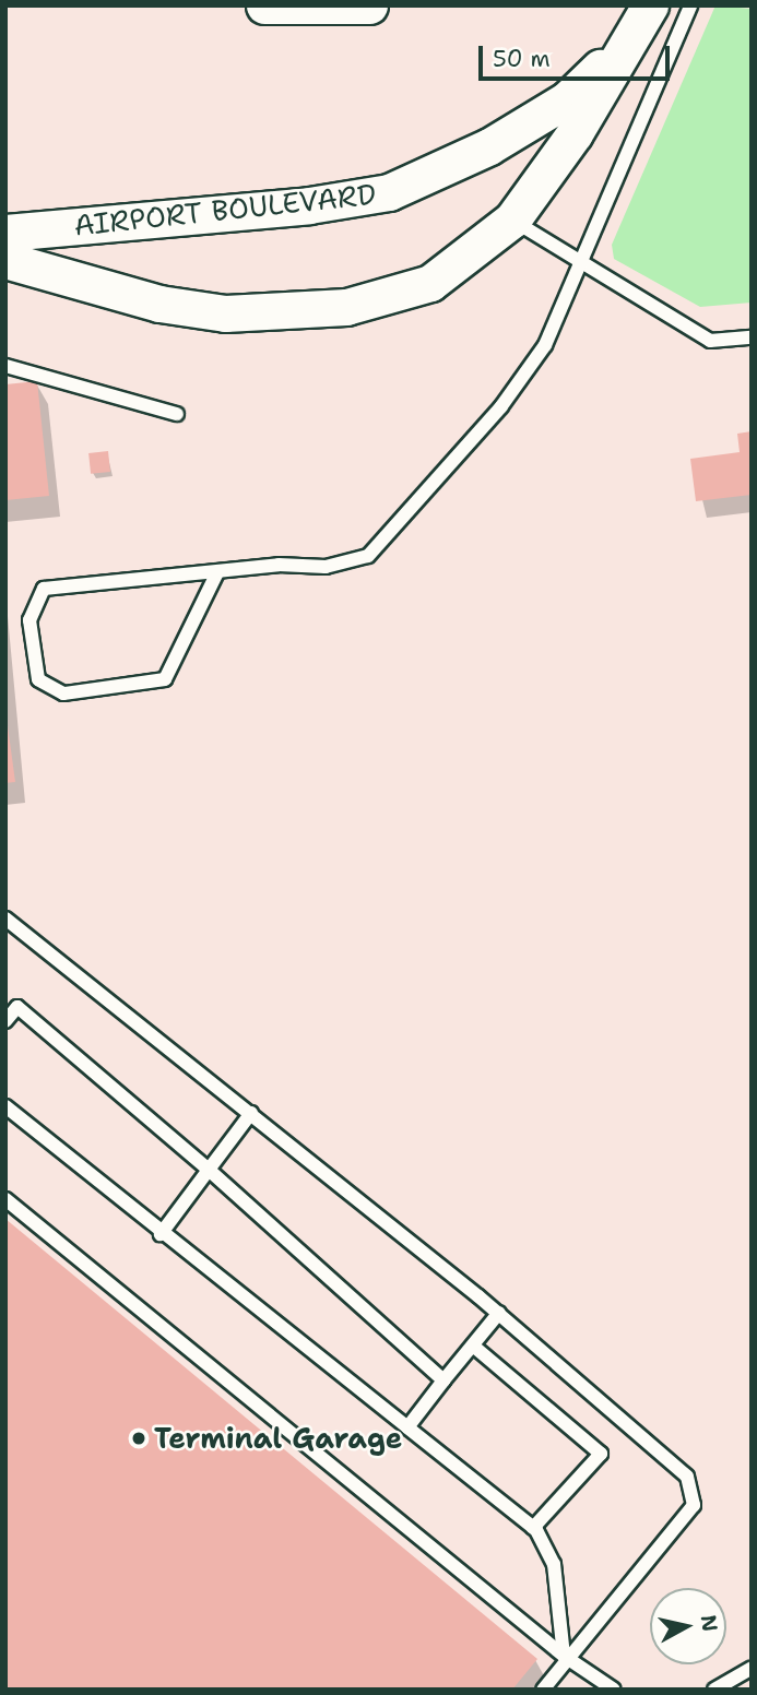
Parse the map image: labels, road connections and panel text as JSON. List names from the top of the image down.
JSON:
{
  "streets": {
    "street": ["AIRPORT BOULEVARD"]
  },
  "places": ["Terminal Garage"],
  "scale_bar": "50 m",
  "north": "right"
}
